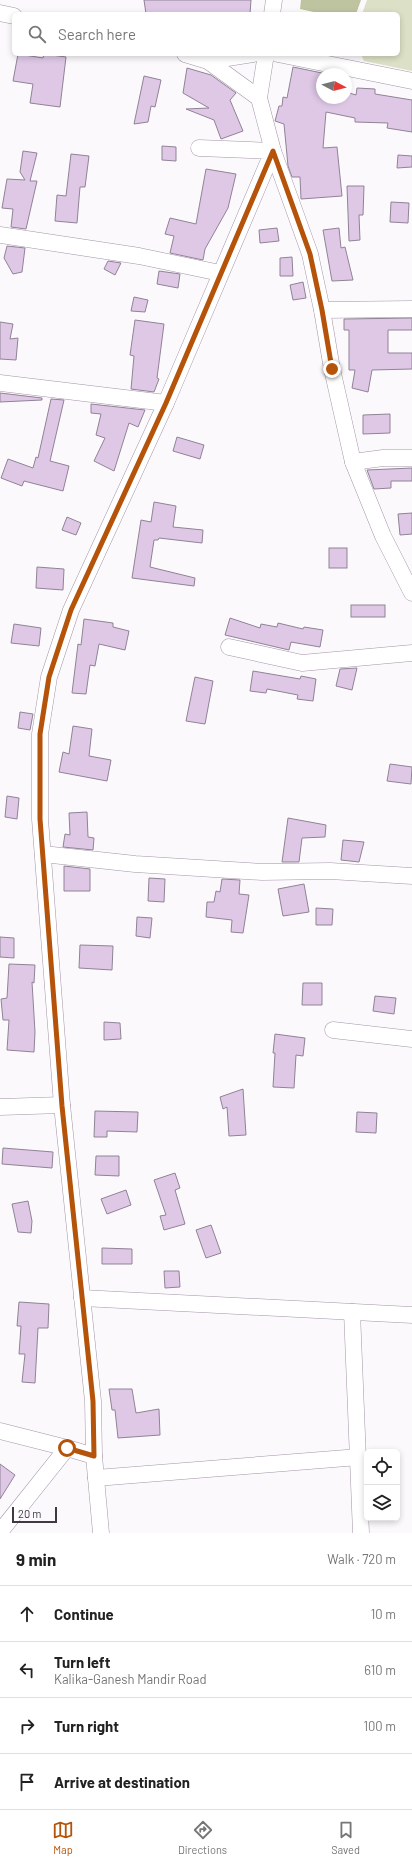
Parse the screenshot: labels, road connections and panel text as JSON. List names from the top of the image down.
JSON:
{
  "scale_bar": "20 m",
  "north": "right",
  "page": {
    "search": "Search here",
    "scale": "20 m",
    "heading": ["9 min", "Walk · 720 m"],
    "list": [
      ["Continue", "10 m"],
      ["Turn left", "Kalika-Ganesh Mandir Road", "610 m"],
      ["Turn right", "100 m"],
      "Arrive at destination"
    ],
    "nav": ["Map", "Directions", "Saved"]
  }
}
